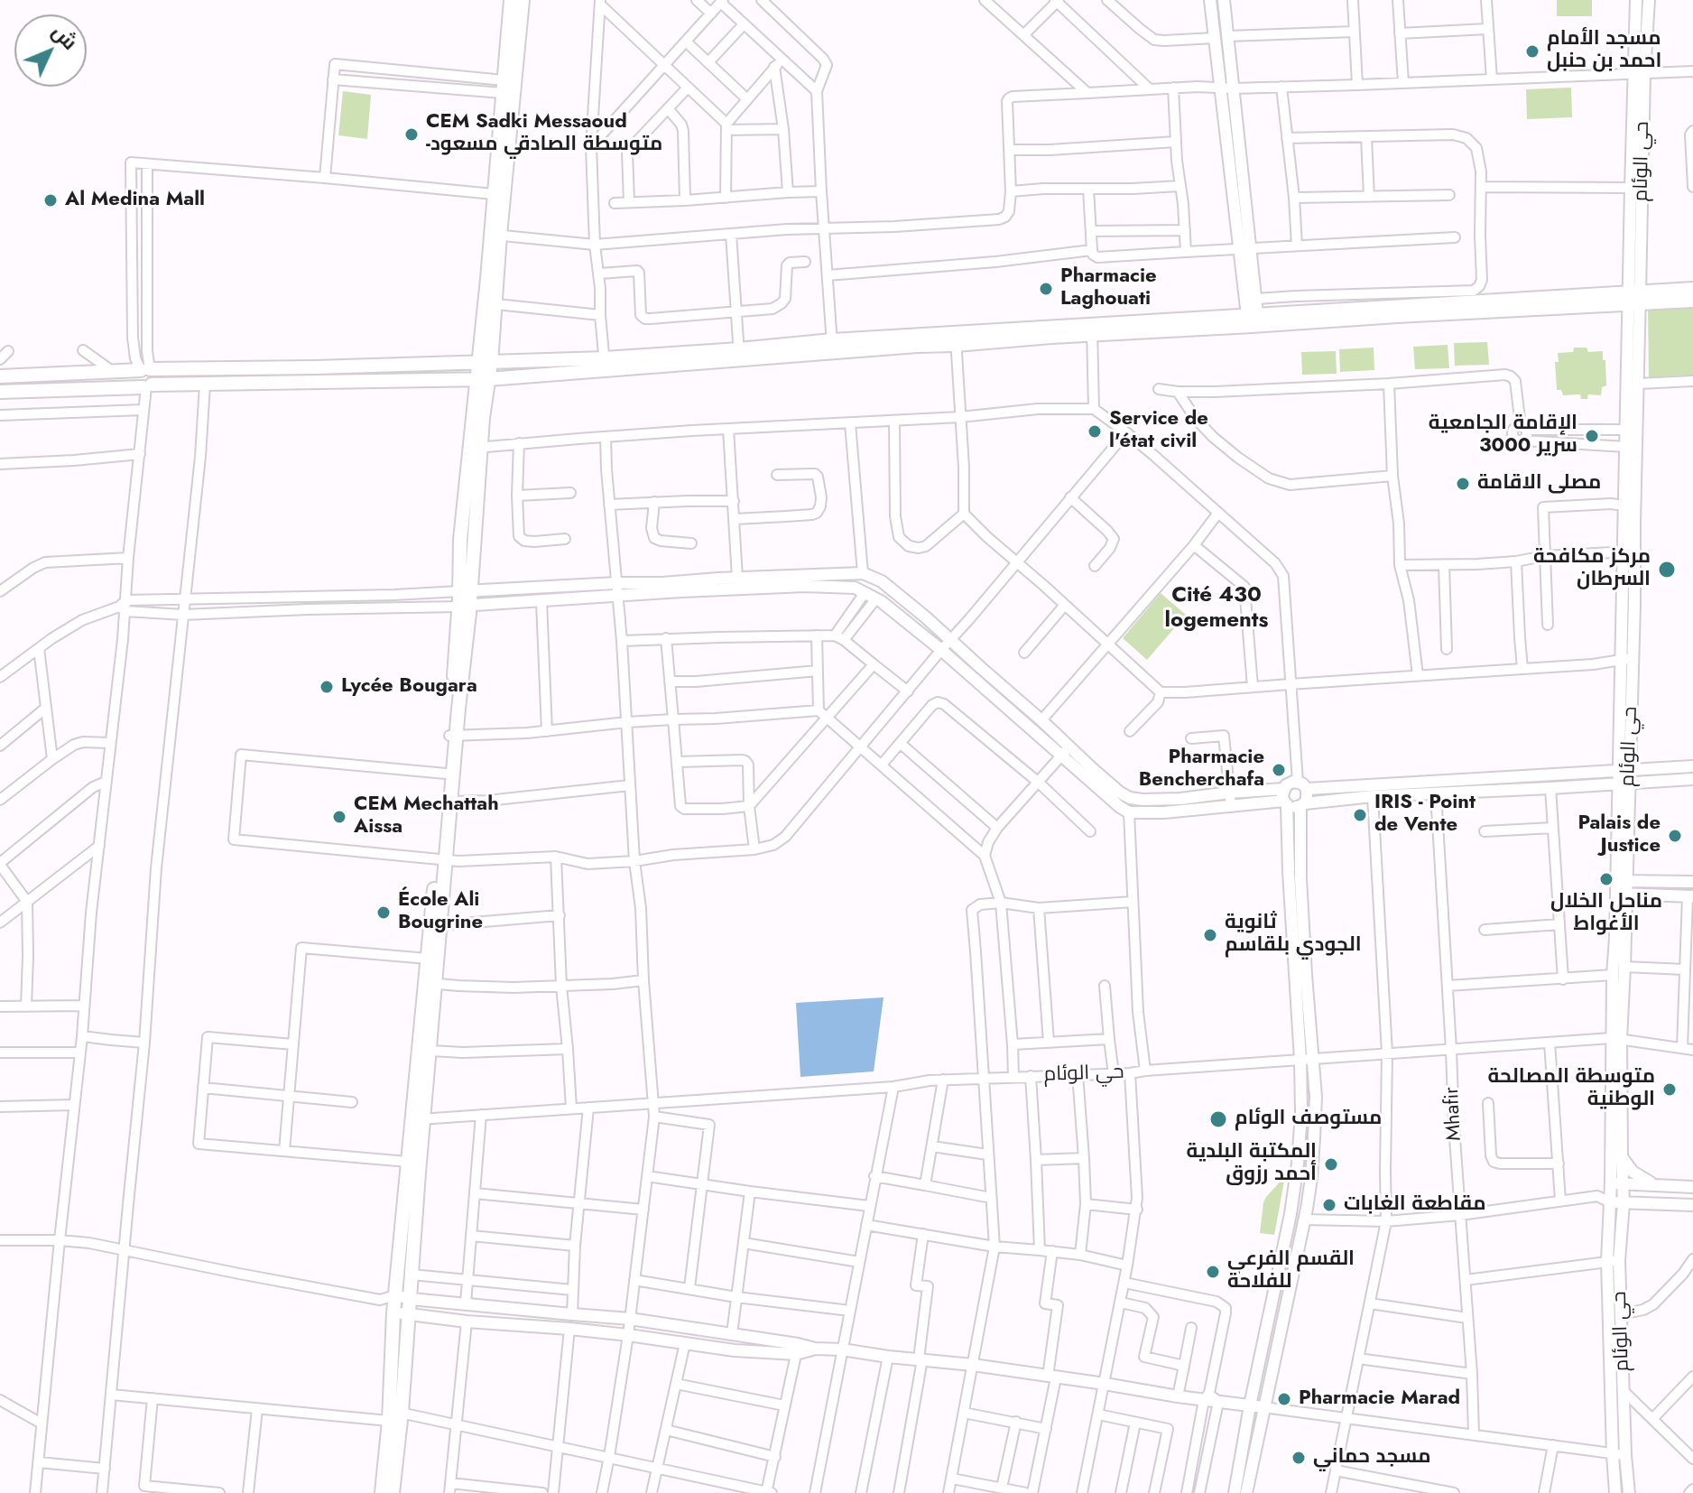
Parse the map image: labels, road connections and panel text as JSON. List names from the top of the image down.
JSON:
{
  "streets": {
    "street": ["حي الوئام", "Mhafir"]
  },
  "crossings": [
    ["حي الوئام", "Mhafir"]
  ],
  "districts": ["Cité 430 logements"],
  "places": [
    "مسجد الأمام احمد بن حنبل",
    "CEM Sadki Messaoud -متوسطة الصادقي مسعود",
    "Al Medina Mall",
    "Pharmacie Laghouati",
    "Service de l'état civil",
    "الإقامة الجامعية 3000 سرير",
    "مصلى الاقامة",
    "مركز مكافحة السرطان",
    "Lycée Bougara",
    "Pharmacie Bencherchafa",
    "IRIS - Point de Vente",
    "CEM Mechattah Aissa",
    "Palais de Justice",
    "مناحل الخلال الأغواط",
    "École Ali Bougrine",
    "ثانوية الجودي بلقاسم",
    "متوسطة المصالحة الوطنية",
    "مستوصف الوئام",
    "المكتبة البلدية أحمد رزوق",
    "مقاطعة الغابات",
    "القسم الفرعي للفلاحة",
    "Pharmacie Marad",
    "مسجد حماني"
  ],
  "north": "top right"
}
